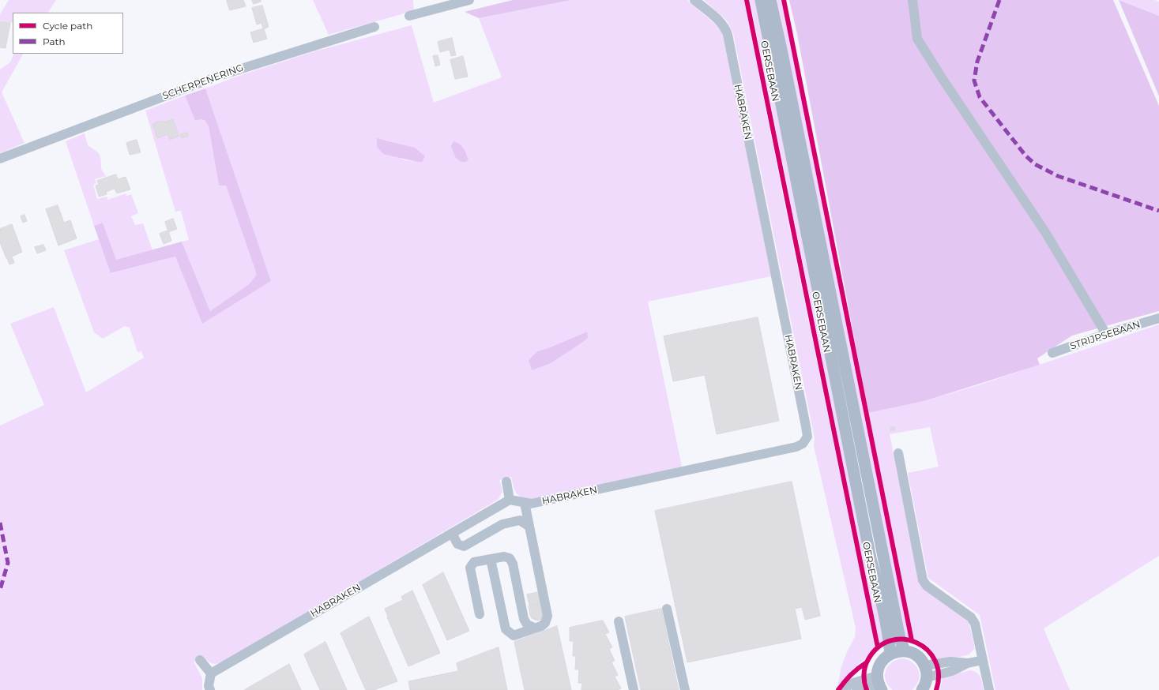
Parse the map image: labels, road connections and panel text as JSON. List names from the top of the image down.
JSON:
{
  "streets": {
    "main road": ["OERSEBAAN"],
    "street": ["SCHERPENERING", "HABRAKEN", "STRIJPSEBAAN"]
  },
  "legend": ["Cycle path", "Path"]
}
